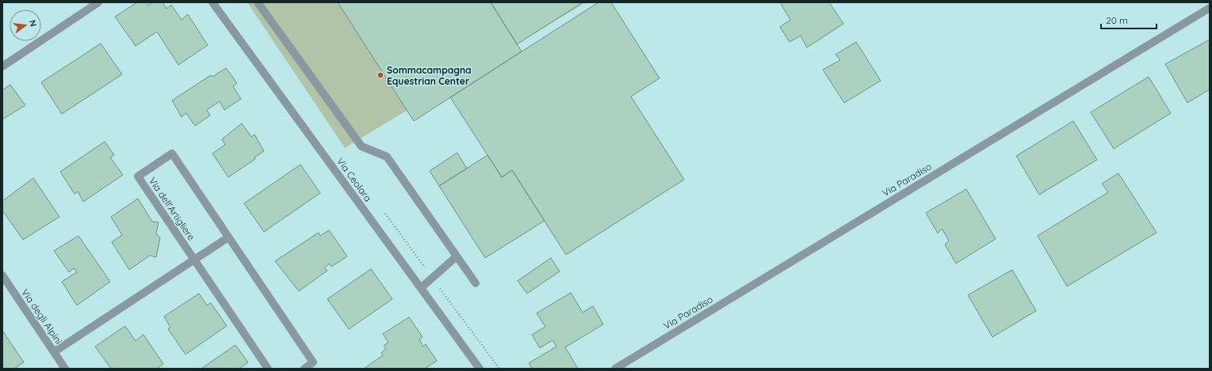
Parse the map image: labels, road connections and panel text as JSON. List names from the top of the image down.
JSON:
{
  "streets": {
    "street": [
      "Via Ceolara",
      "Via Paradiso",
      "Via dell'Artigliere",
      "Via degli Alpini"
    ]
  },
  "places": ["Sommacampagna Equestrian Center"],
  "scale_bar": "20 m",
  "north": "right"
}
